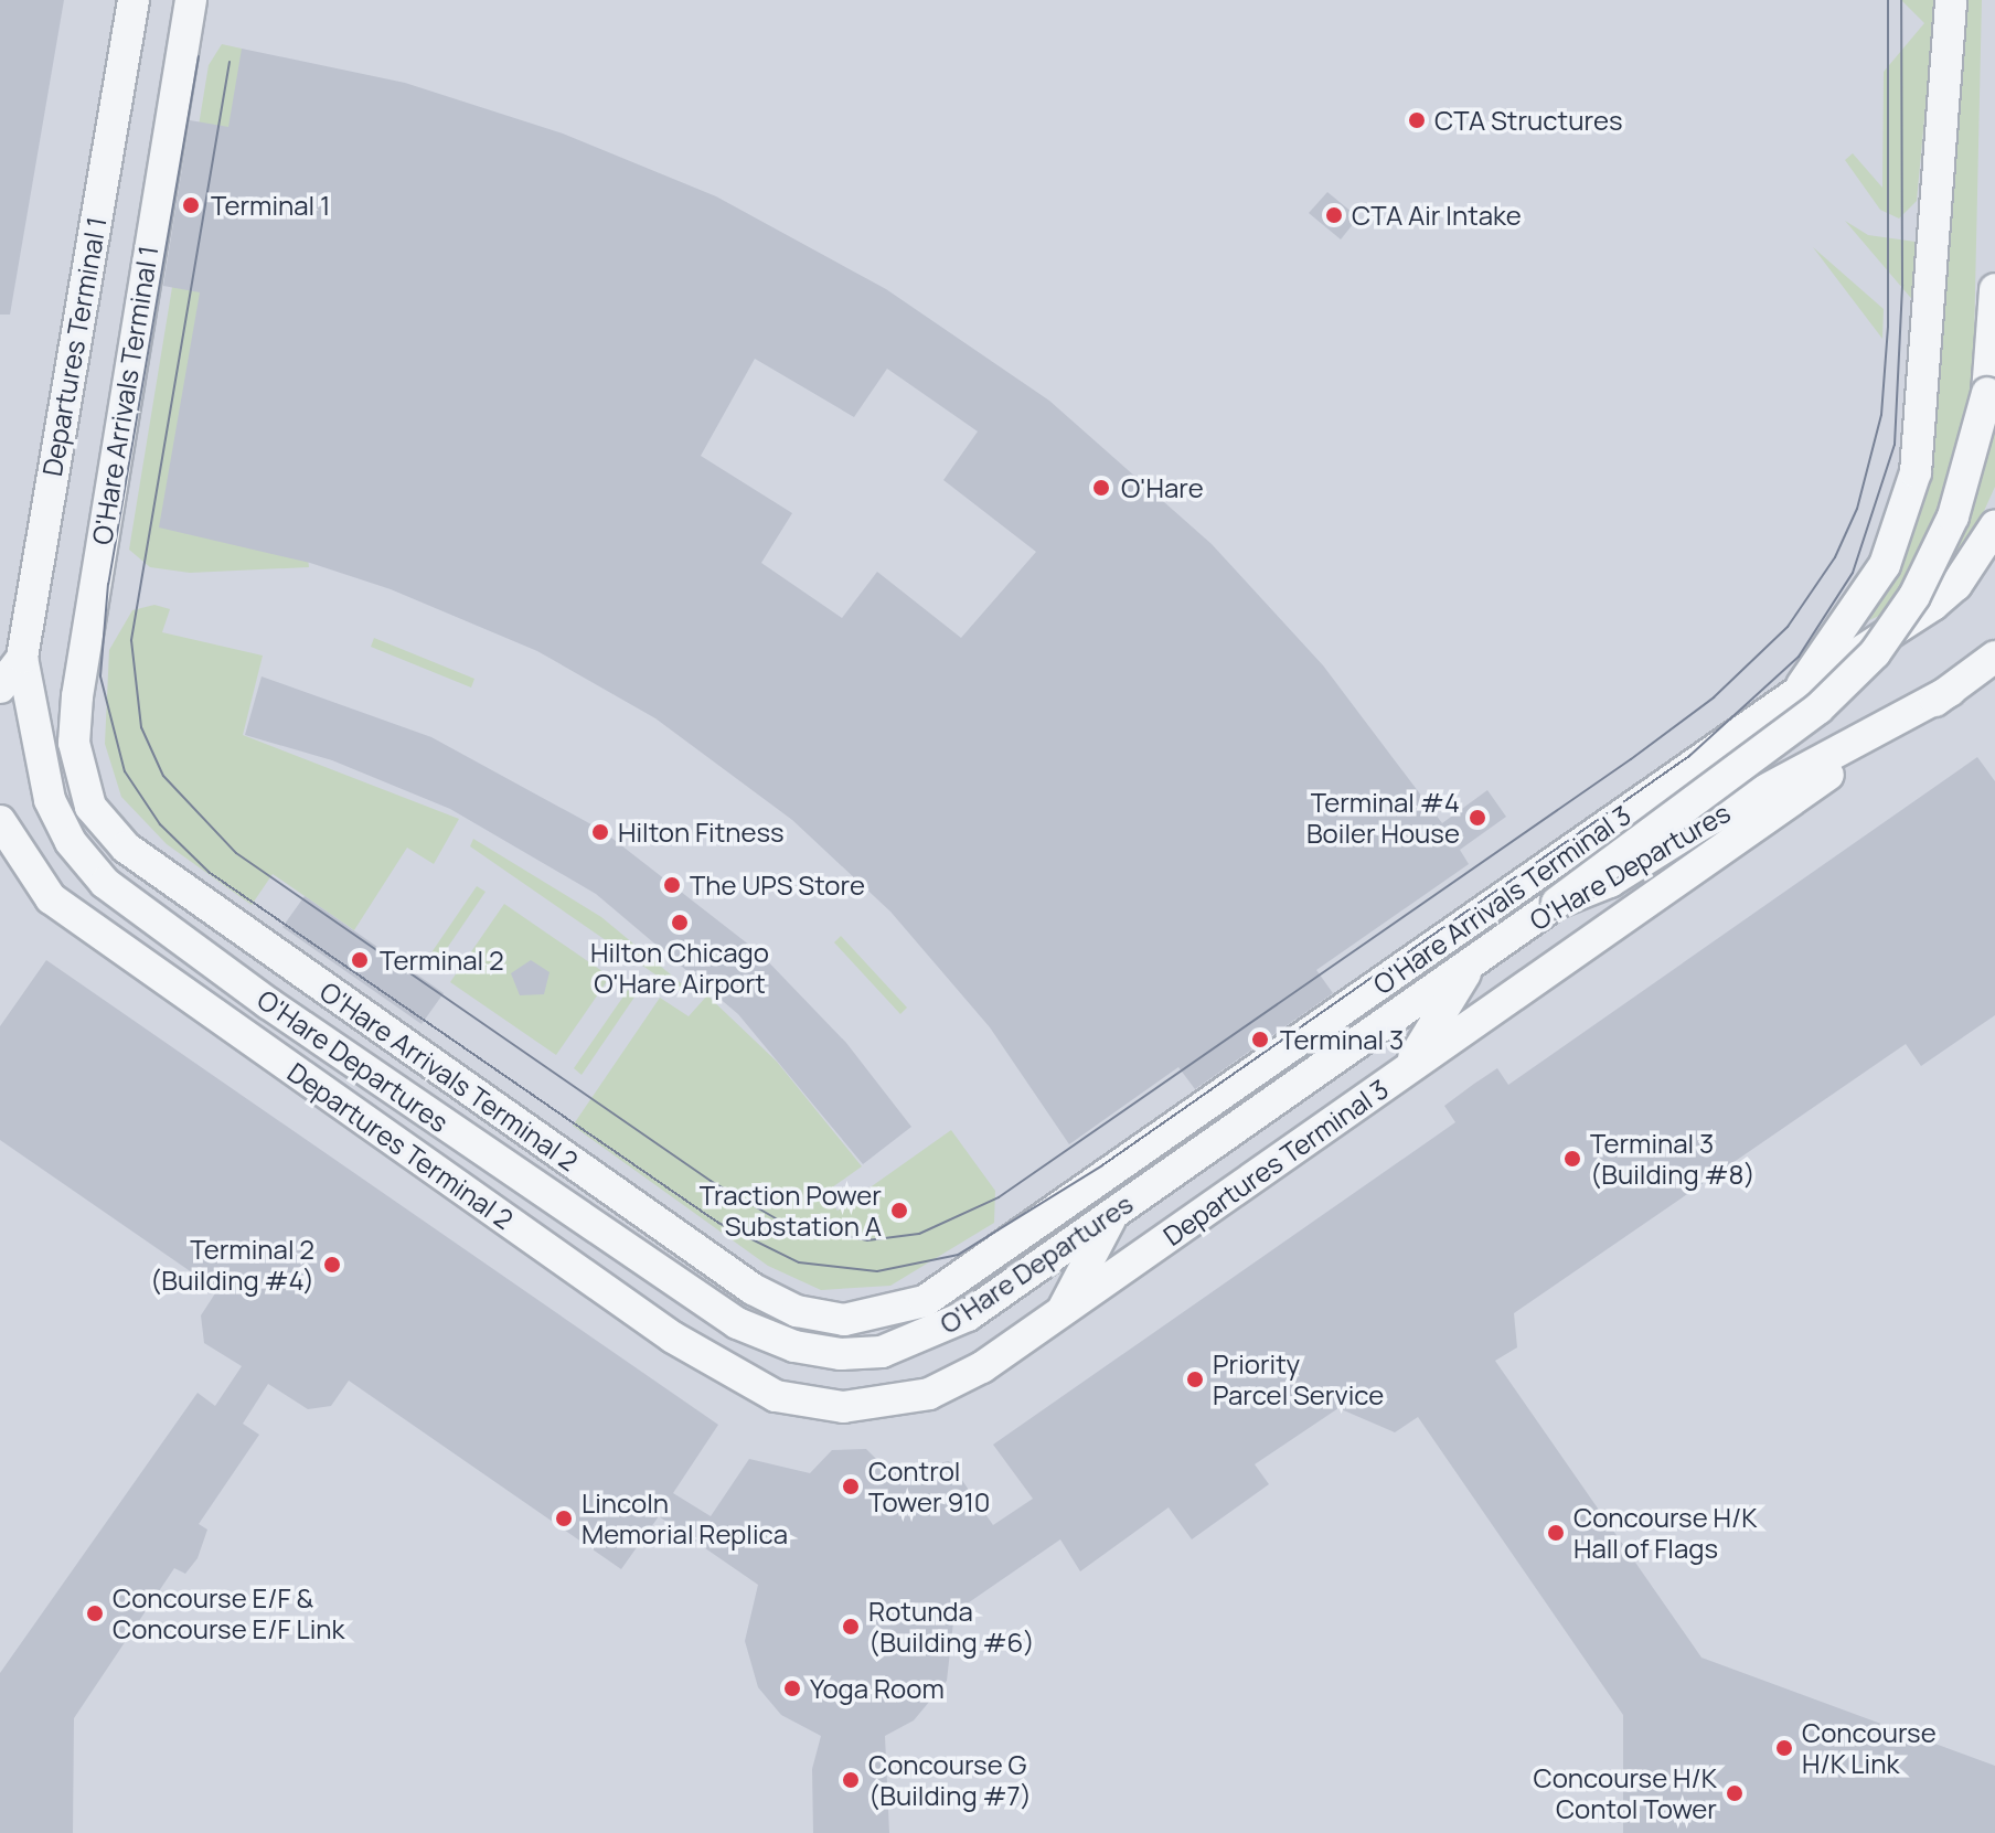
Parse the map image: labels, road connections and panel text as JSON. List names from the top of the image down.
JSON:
{
  "streets": {
    "street": [
      "Departures Terminal 1",
      "O'Hare Arrivals Terminal 1",
      "O'Hare Departures",
      "O'Hare Arrivals Terminal 3",
      "O'Hare Arrivals Terminal 2",
      "Departures Terminal 2",
      "Departures Terminal 3"
    ]
  },
  "crossings": [
    ["Departures Terminal 1", "O'Hare Departures"],
    ["O'Hare Arrivals Terminal 1", "O'Hare Arrivals Terminal 2"],
    ["O'Hare Departures", "Departures Terminal 3"],
    ["O'Hare Arrivals Terminal 3", "O'Hare Arrivals Terminal 2"],
    ["Departures Terminal 2", "Departures Terminal 3"]
  ],
  "places": [
    "CTA Structures",
    "Terminal 1",
    "CTA Air Intake",
    "O'Hare",
    "Terminal #4 Boiler House",
    "Hilton Fitness",
    "The UPS Store",
    "Hilton Chicago O'Hare Airport",
    "Terminal 2",
    "Terminal 3",
    "Terminal 3 (Building #8)",
    "Traction Power Substation A",
    "Terminal 2 (Building #4)",
    "Priority Parcel Service",
    "Control Tower 910",
    "Lincoln Memorial Replica",
    "Concourse H/K Hall of Flags",
    "Concourse E/F & Concourse E/F Link",
    "Rotunda (Building #6)",
    "Yoga Room",
    "Concourse H/K Link",
    "Concourse G (Building #7)",
    "Concourse H/K Contol Tower"
  ]
}
